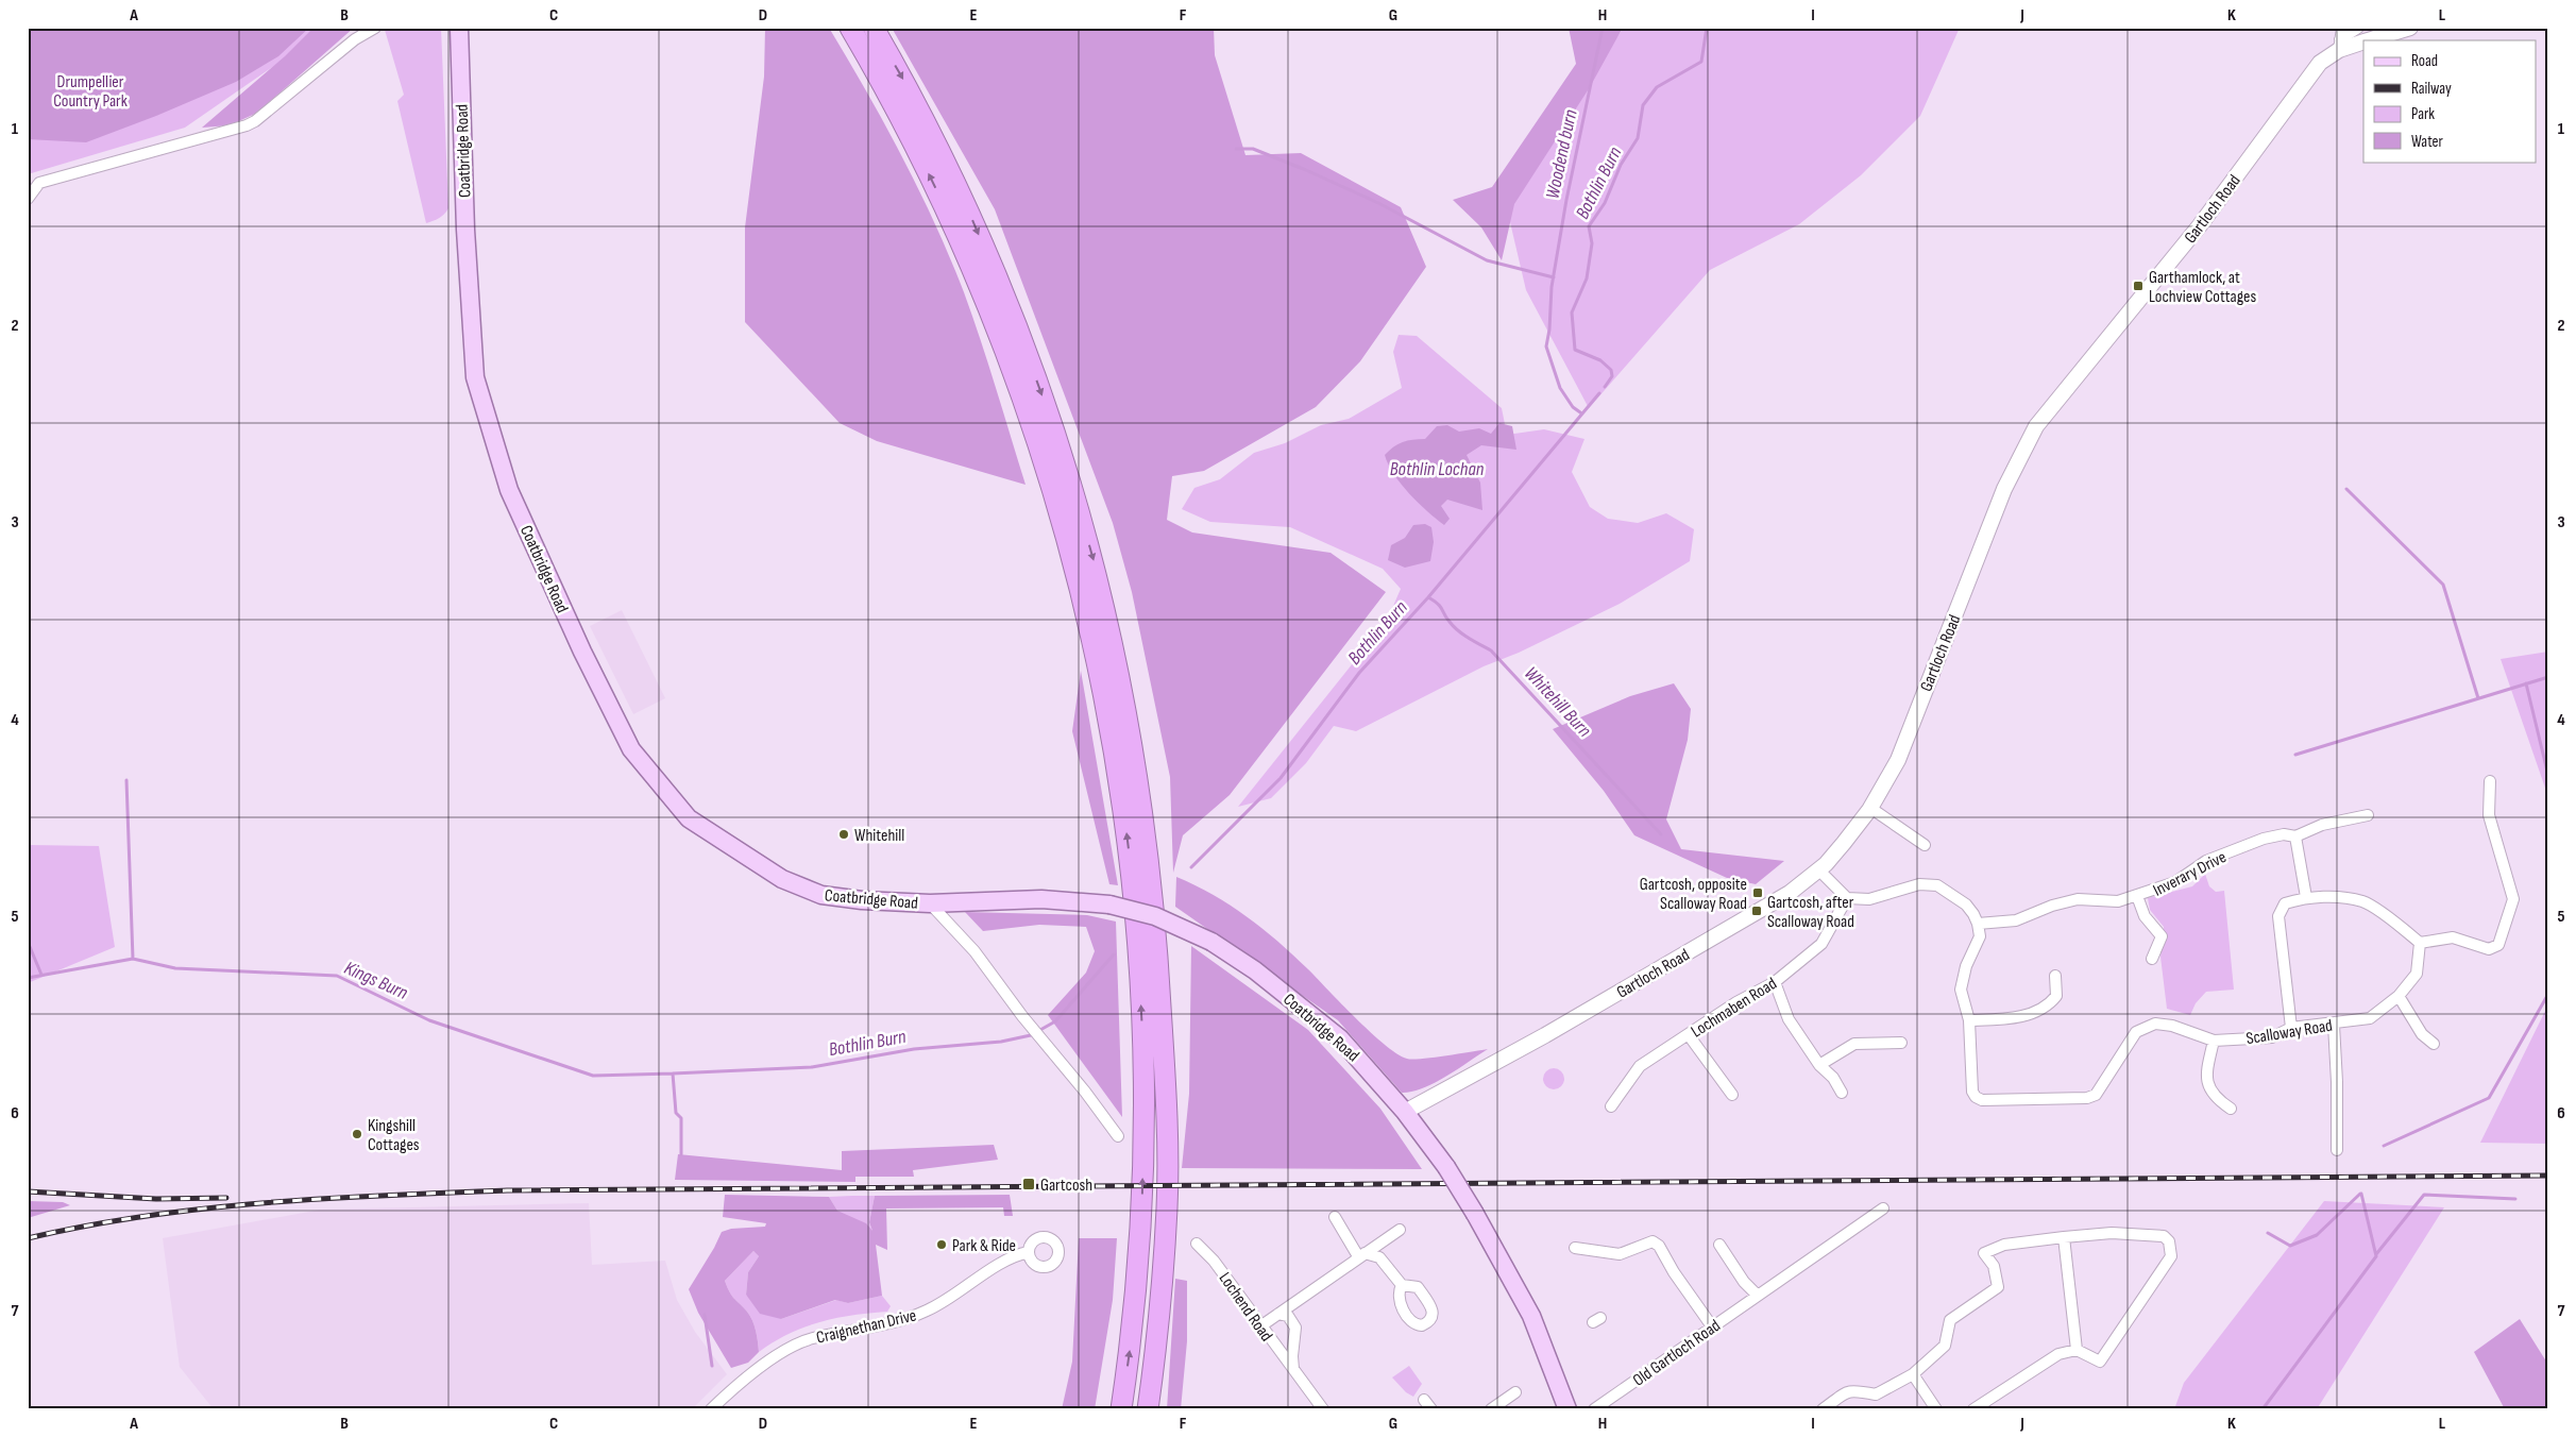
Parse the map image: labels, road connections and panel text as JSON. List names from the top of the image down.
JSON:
{
  "streets": {
    "main road": ["Coatbridge Road", "Gartloch Road"],
    "street": [
      "Inverary Drive",
      "Lochmaben Road",
      "Scalloway Road",
      "Lochend Road",
      "Craignethan Drive",
      "Old Gartloch Road"
    ]
  },
  "crossings": [
    ["Coatbridge Road", "Gartloch Road"]
  ],
  "water": [
    "Woodend burn",
    "Bothlin Burn",
    "Bothlin Lochan",
    "Whitehill Burn",
    "Kings Burn"
  ],
  "parks": ["Drumpellier Country Park"],
  "places": {
    "transit": [
      "Garthamlock, at Lochview Cottages",
      "Gartcosh, opposite Scalloway Road",
      "Gartcosh, after Scalloway Road",
      "Gartcosh"
    ],
    "other": ["Whitehill", "Kingshill Cottages", "Park & Ride"]
  },
  "legend": [
    "Road",
    "Railway",
    "Park",
    "Water"
  ],
  "grid": {
    "columns": [
      "A",
      "B",
      "C",
      "D",
      "E",
      "F",
      "G",
      "H",
      "I",
      "J",
      "K",
      "L"
    ],
    "rows": [
      "1",
      "2",
      "3",
      "4",
      "5",
      "6",
      "7"
    ]
  }
}
